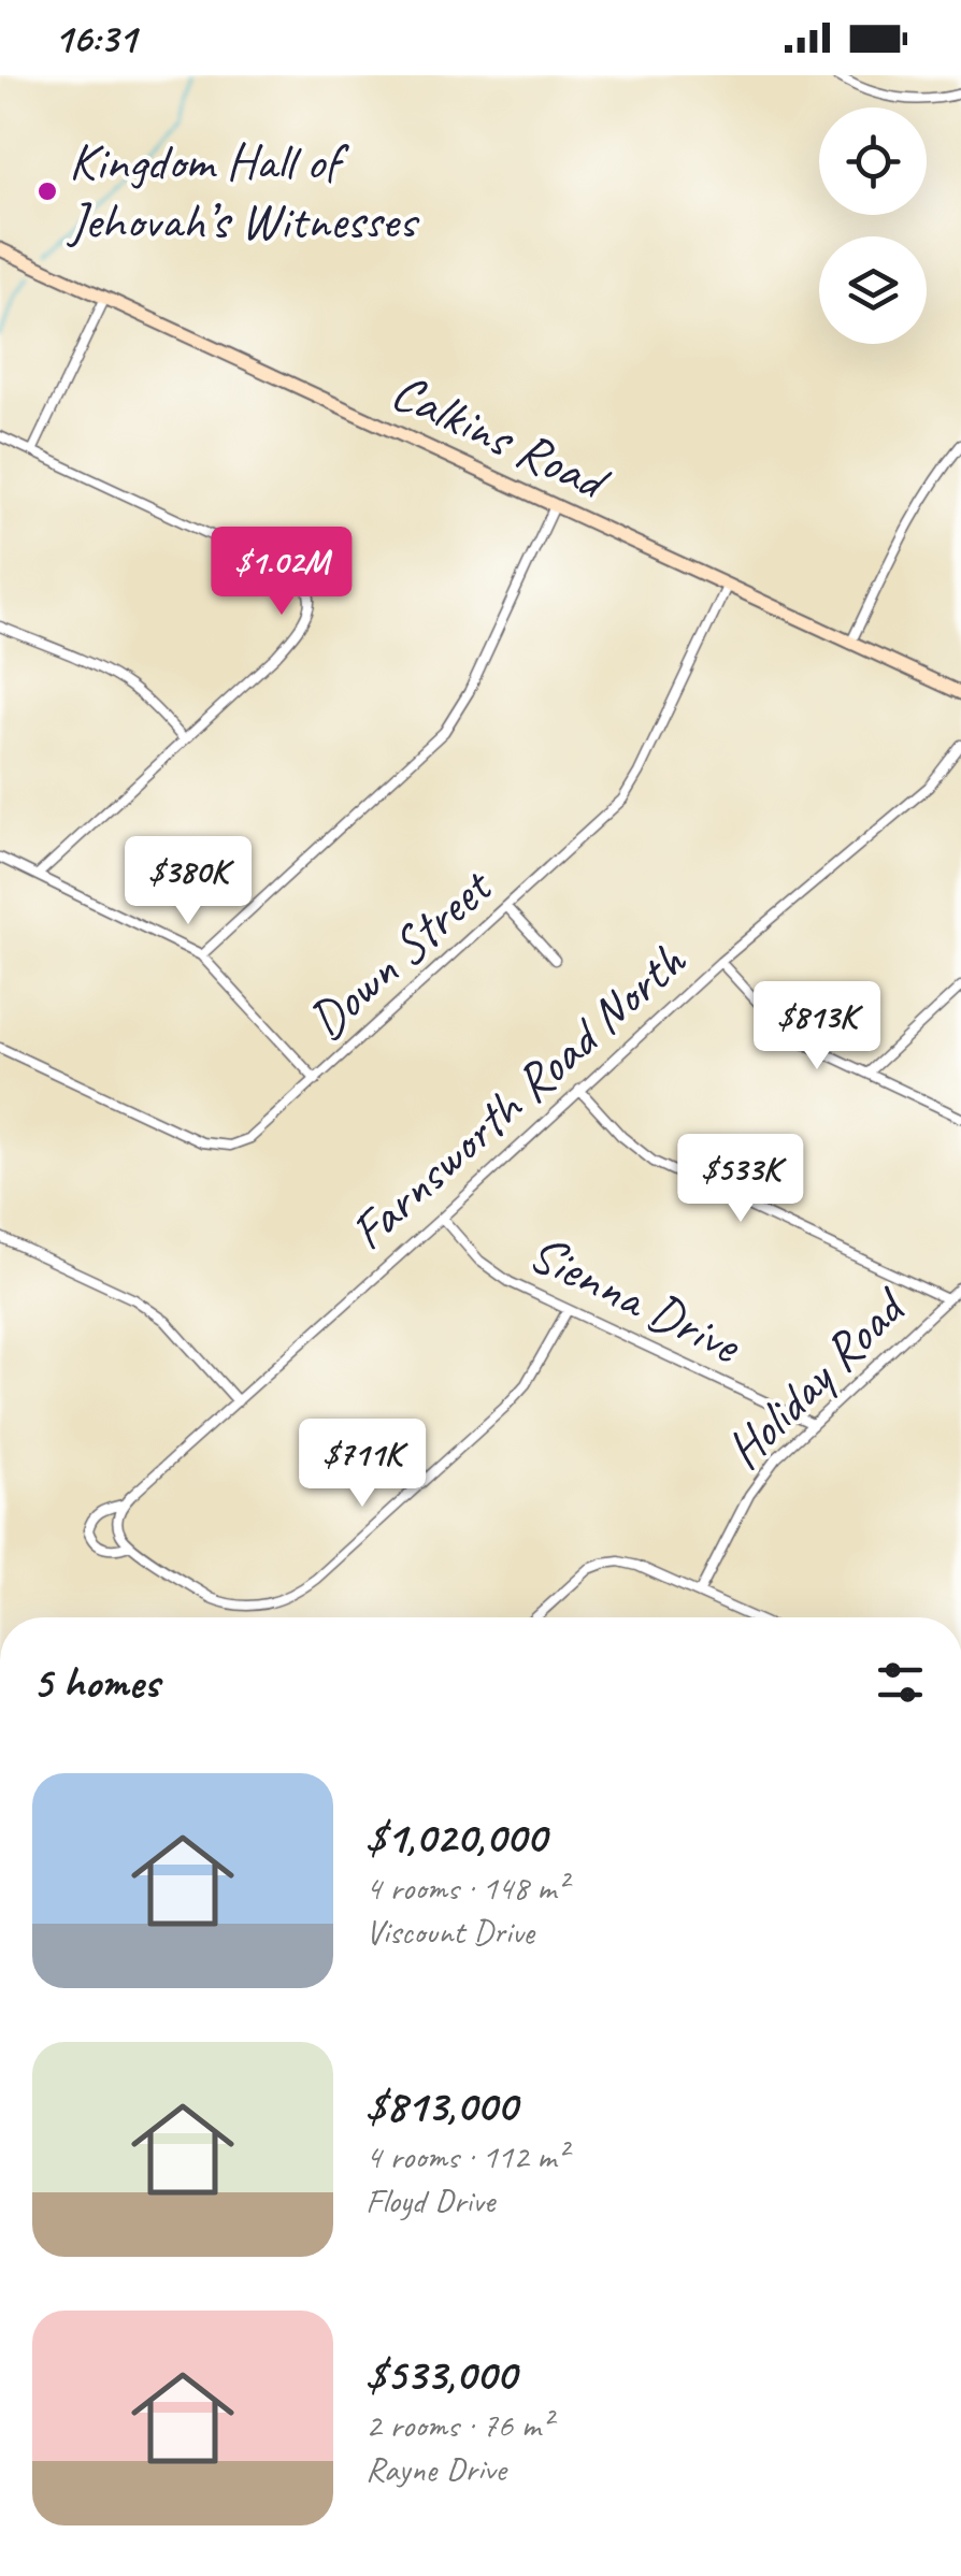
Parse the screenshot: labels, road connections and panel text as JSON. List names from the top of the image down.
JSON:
{
  "streets": {
    "main road": ["Calkins Road"],
    "street": [
      "Down Street",
      "Farnsworth Road North",
      "Sienna Drive",
      "Holiday Road"
    ]
  },
  "crossings": [
    ["Calkins Road", "Down Street"],
    ["Farnsworth Road North", "Sienna Drive"],
    ["Sienna Drive", "Holiday Road"]
  ],
  "places": ["Kingdom Hall of Jehovah’s Witnesses"],
  "page": {
    "status": "16:31",
    "price": [
      "$1.02M",
      "$380K",
      "$813K",
      "$533K",
      "$711K"
    ],
    "heading": "5 homes",
    "list": [
      {
        "name": "$1,020,000",
        "note": "4 rooms · 148 m² · Viscount Drive"
      },
      {
        "name": "$813,000",
        "note": "4 rooms · 112 m² · Floyd Drive"
      },
      {
        "name": "$533,000",
        "note": "2 rooms · 76 m² · Rayne Drive"
      }
    ]
  }
}
